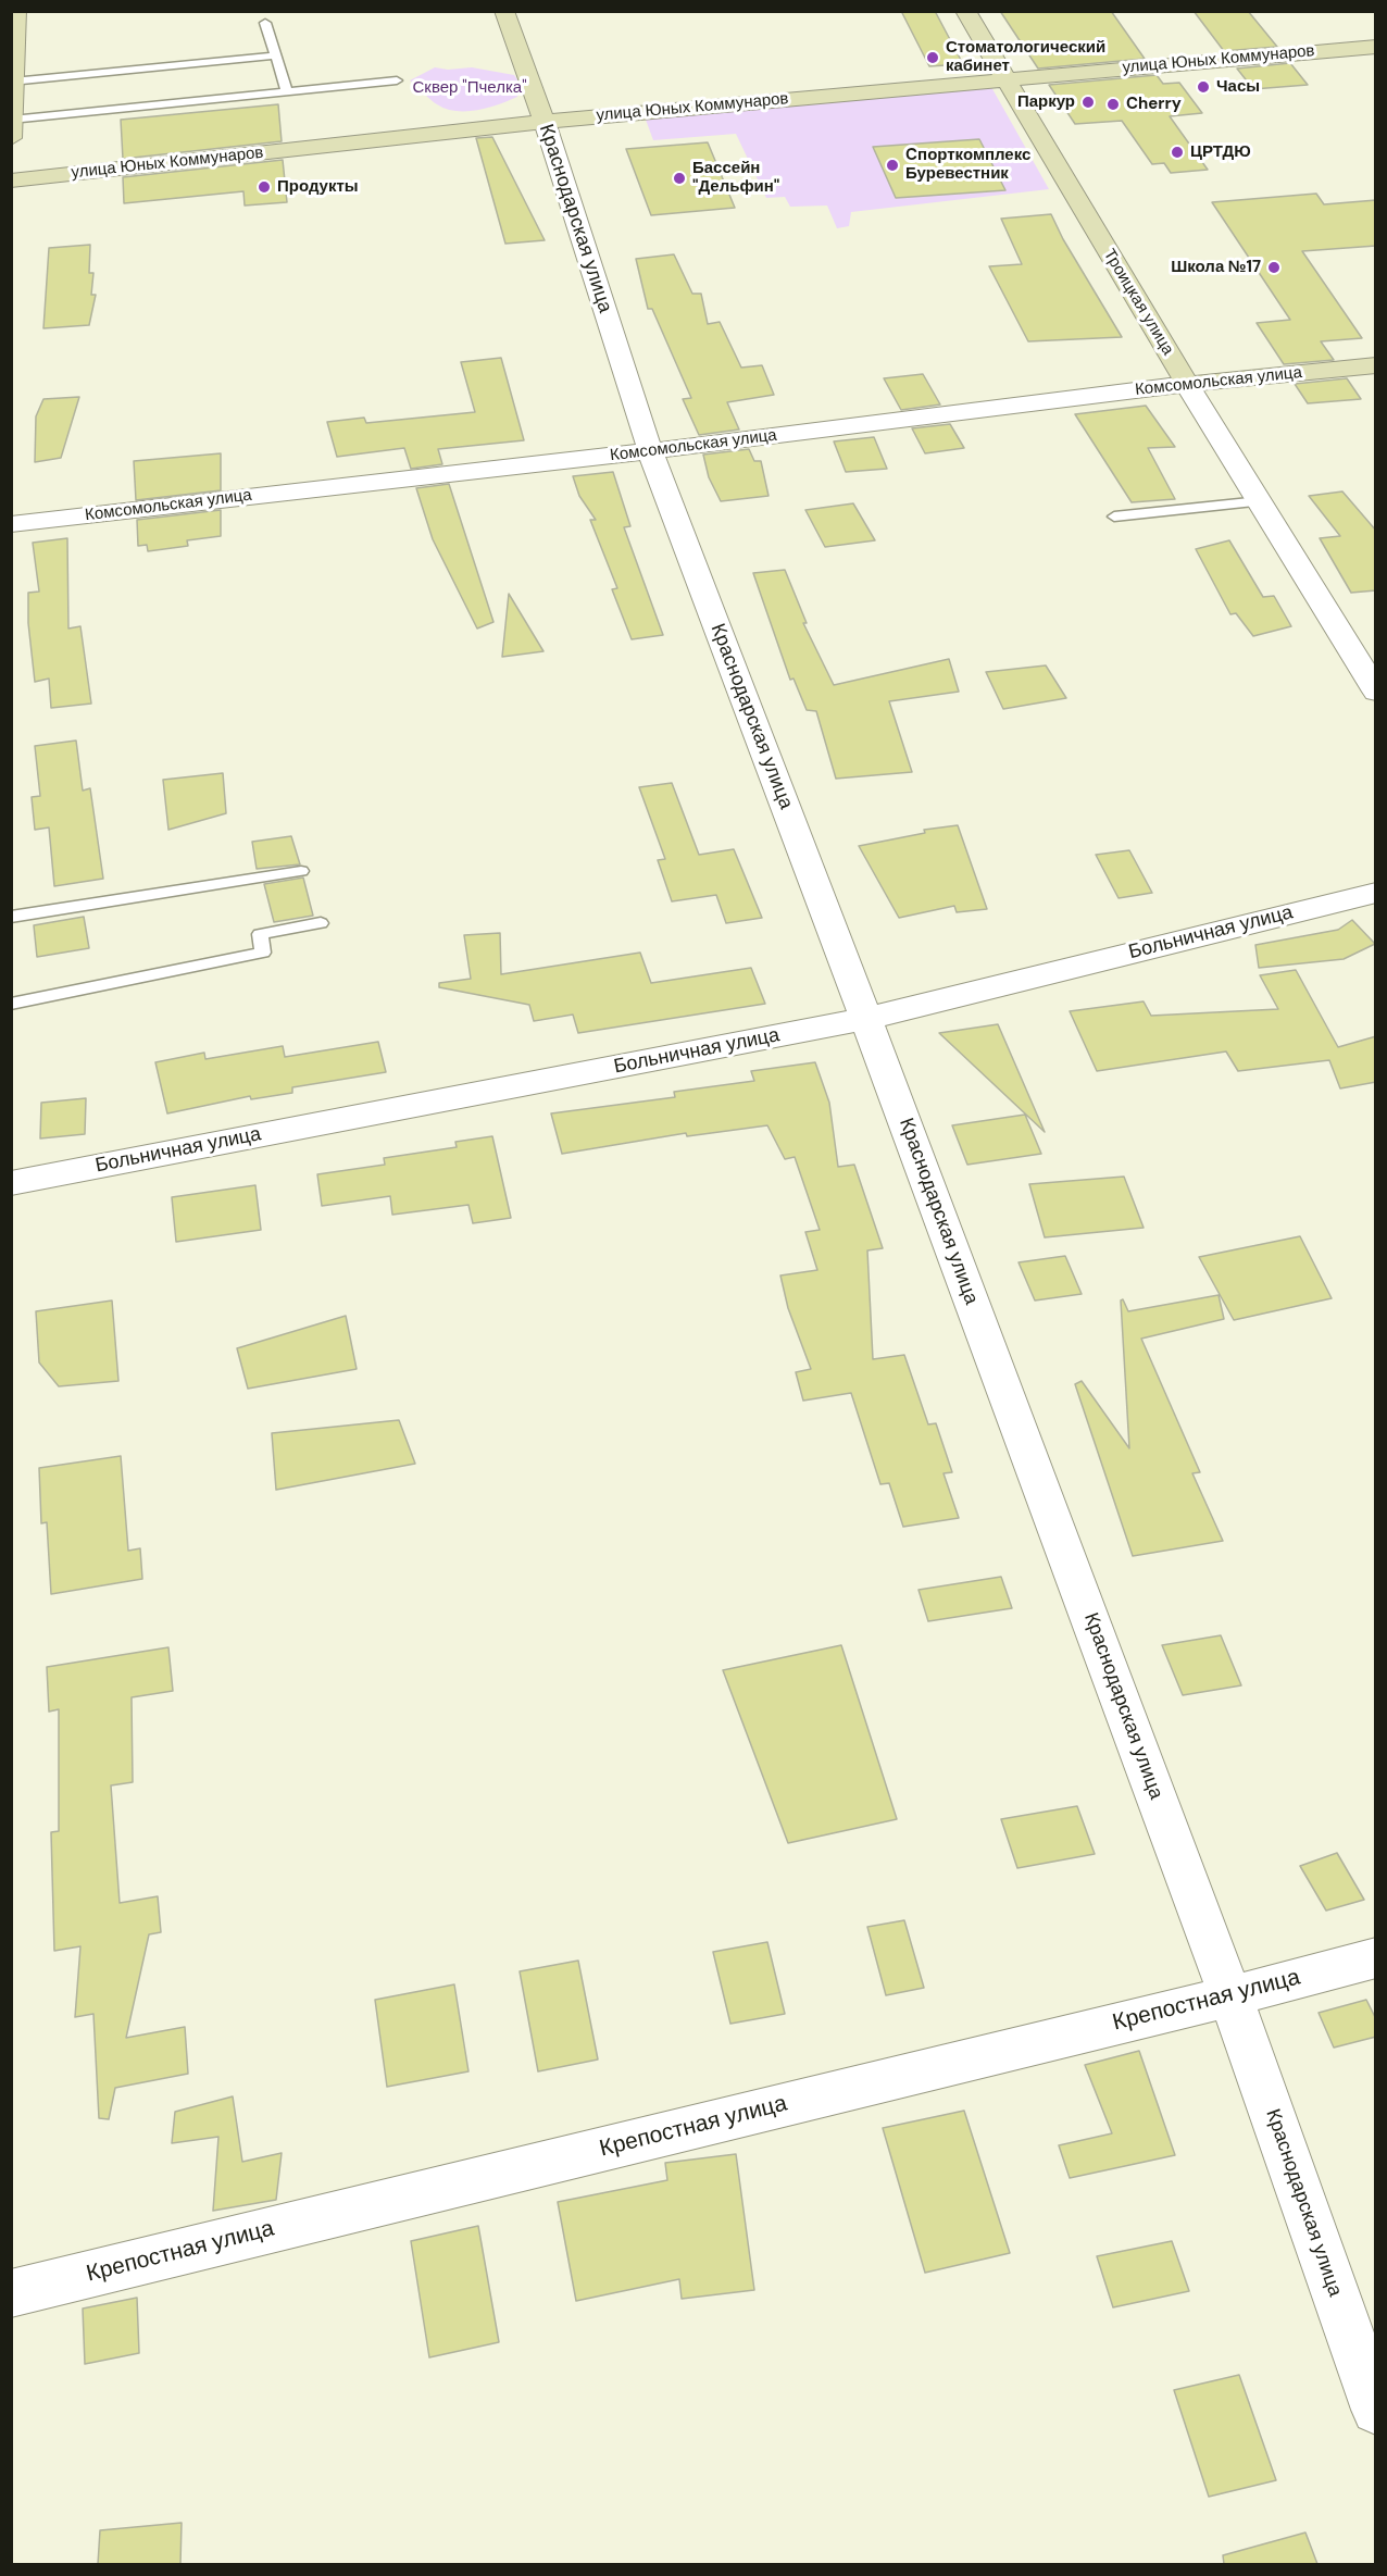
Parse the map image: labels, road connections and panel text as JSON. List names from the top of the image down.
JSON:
{
  "streets": {
    "street": [
      "улица Юных Коммунаров",
      "Краснодарская улица",
      "Троицкая улица",
      "Комсомольская улица",
      "Больничная улица",
      "Крепостная улица"
    ]
  },
  "crossings": [
    ["улица Юных Коммунаров", "Краснодарская улица"],
    ["улица Юных Коммунаров", "Троицкая улица"],
    ["Краснодарская улица", "Комсомольская улица"],
    ["Краснодарская улица", "Больничная улица"],
    ["Краснодарская улица", "Крепостная улица"],
    ["Троицкая улица", "Комсомольская улица"]
  ],
  "parks": ["Сквер \"Пчелка\""],
  "places": [
    "Стоматологический кабинет",
    "Часы",
    "Паркур",
    "Cherry",
    "ЦРТДЮ",
    "Cпорткомплекс Буревестник",
    "Бассейн \"Дельфин\"",
    "Продукты",
    "Школа №17"
  ]
}
